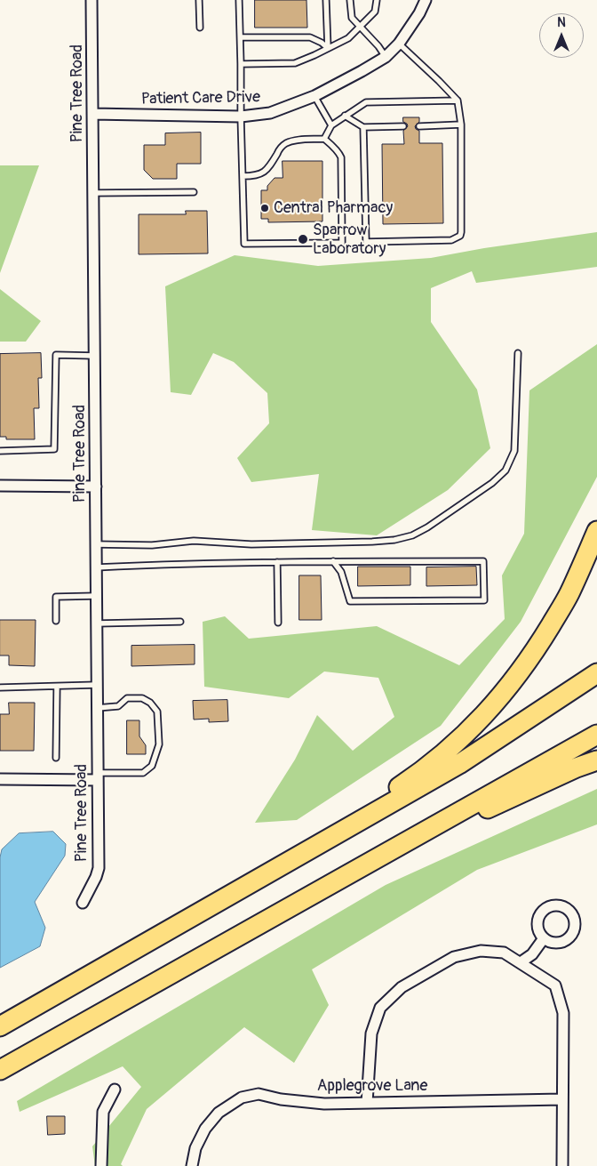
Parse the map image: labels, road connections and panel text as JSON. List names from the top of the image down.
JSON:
{
  "streets": {
    "street": ["Pine Tree Road", "Patient Care Drive", "Applegrove Lane"]
  },
  "crossings": [
    ["Pine Tree Road", "Patient Care Drive"]
  ],
  "places": ["Central Pharmacy", "Sparrow Laboratory"],
  "north": "top"
}
